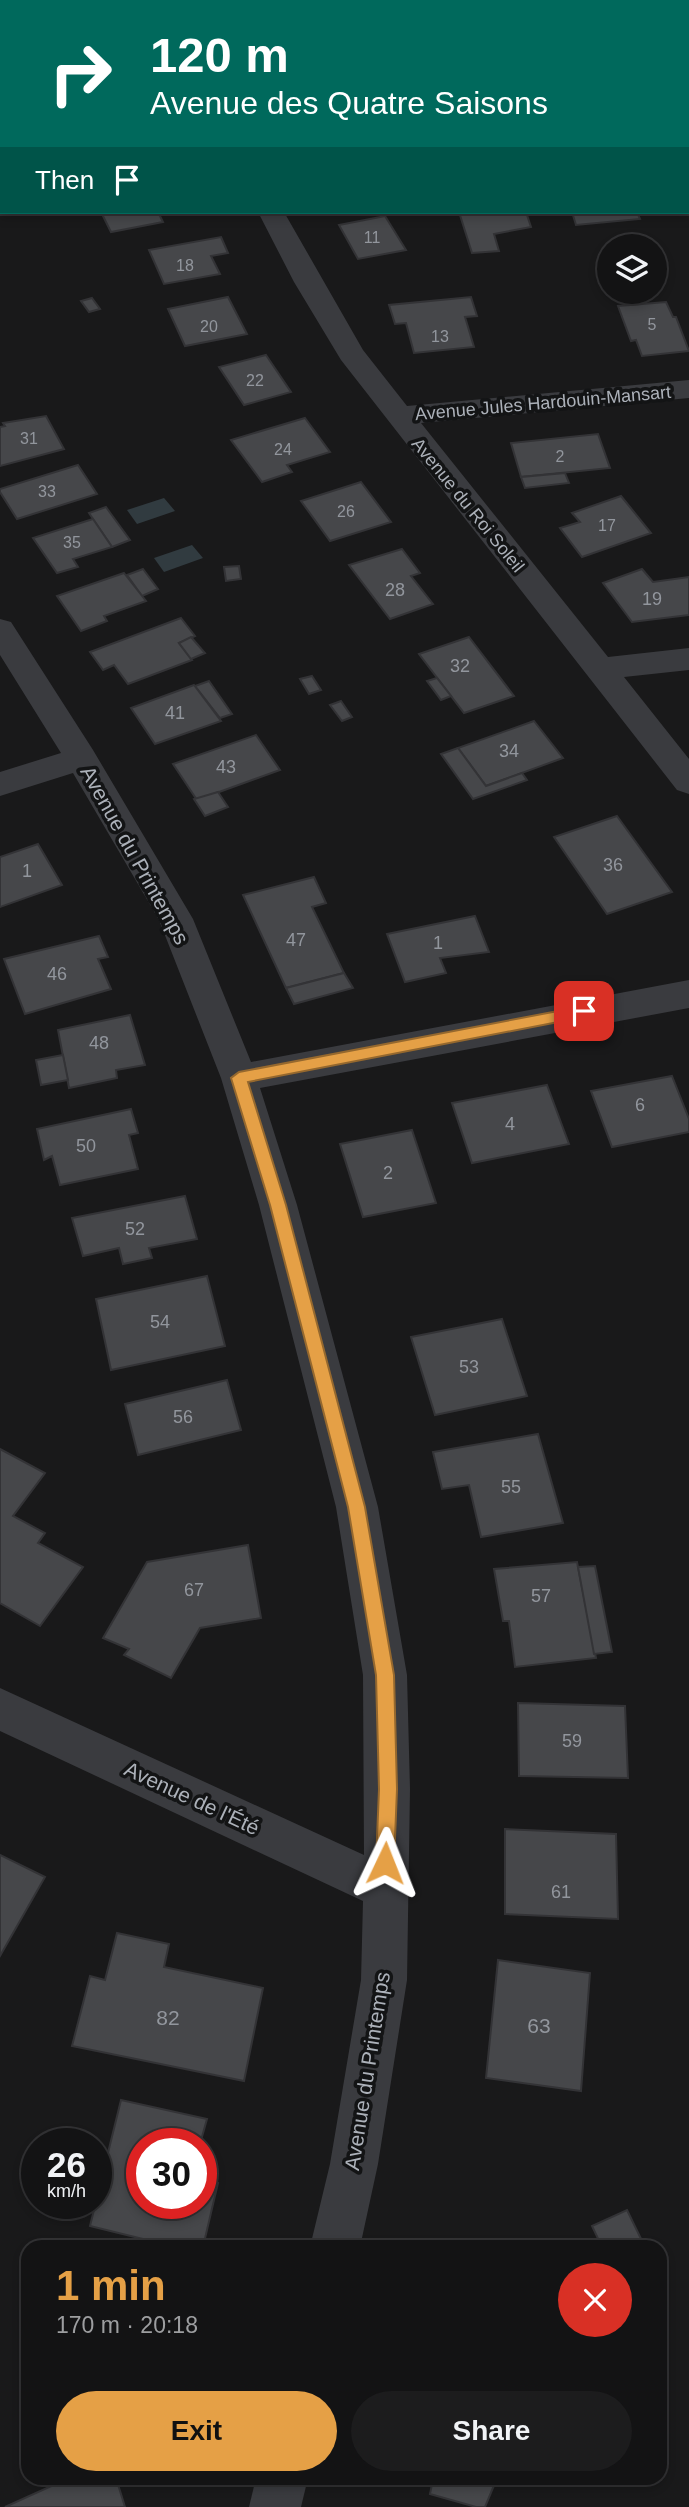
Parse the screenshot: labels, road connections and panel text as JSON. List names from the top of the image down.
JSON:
{
  "streets": {
    "street": [
      "Avenue Jules Hardouin-Mansart",
      "Avenue du Roi Soleil",
      "Avenue du Printemps",
      "Avenue de l'Été"
    ]
  },
  "crossings": [
    ["Avenue Jules Hardouin-Mansart", "Avenue du Roi Soleil"],
    ["Avenue du Printemps", "Avenue de l'Été"]
  ],
  "house_numbers": [
    "11",
    "18",
    "5",
    "20",
    "13",
    "22",
    "31",
    "24",
    "2",
    "33",
    "26",
    "17",
    "35",
    "28",
    "19",
    "32",
    "41",
    "34",
    "43",
    "36",
    "1",
    "47",
    "1",
    "46",
    "48",
    "6",
    "4",
    "50",
    "2",
    "52",
    "54",
    "53",
    "56",
    "55",
    "67",
    "57",
    "59",
    "61",
    "82",
    "63"
  ],
  "page": {
    "turn": ["120 m", "Avenue des Quatre Saisons"],
    "then": "Then",
    "speed": "26 km/h",
    "limit": "30",
    "heading": ["1 min", "170 m · 20:18"],
    "buttons": ["Exit", "Share"]
  }
}
